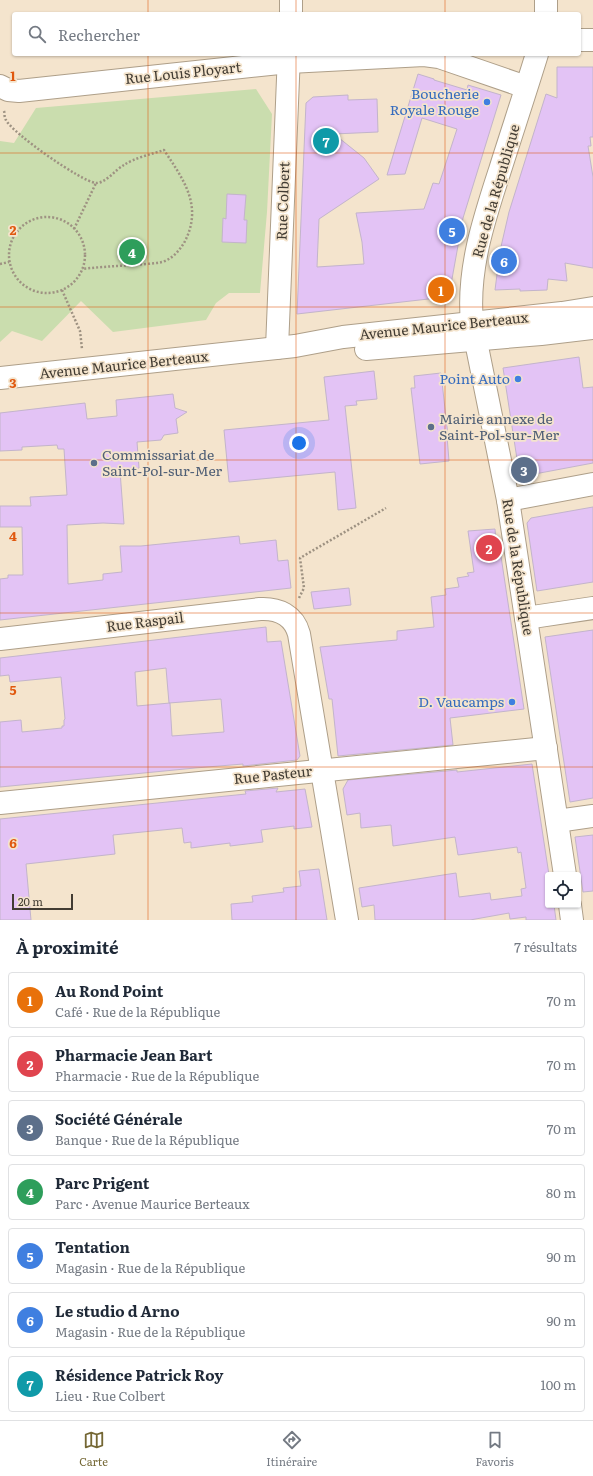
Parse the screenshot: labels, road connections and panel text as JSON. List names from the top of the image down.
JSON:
{
  "streets": {
    "street": [
      "Rue Louis Ployart",
      "Rue de la République",
      "Rue Colbert",
      "Avenue Maurice Berteaux",
      "Rue Raspail",
      "Rue Pasteur"
    ]
  },
  "crossings": [
    ["Rue Louis Ployart", "Rue de la République"],
    ["Rue Louis Ployart", "Rue Colbert"],
    ["Rue de la République", "Avenue Maurice Berteaux"],
    ["Rue de la République", "Rue Pasteur"],
    ["Rue Colbert", "Avenue Maurice Berteaux"]
  ],
  "places": [
    "Boucherie Royale Rouge",
    "Point Auto",
    "Mairie annexe de Saint-Pol-sur-Mer",
    "Commissariat de Saint-Pol-sur-Mer",
    "D. Vaucamps"
  ],
  "scale_bar": "20 m",
  "page": {
    "search": "Rechercher",
    "pins": [
      "7",
      "5",
      "4",
      "6",
      "1",
      "3",
      "2"
    ],
    "scale": "20 m",
    "heading": ["À proximité", "7 résultats"],
    "list": [
      {
        "mark": "1",
        "name": "Au Rond Point",
        "note": "Café · Rue de la République",
        "value": "70 m"
      },
      {
        "mark": "2",
        "name": "Pharmacie Jean Bart",
        "note": "Pharmacie · Rue de la République",
        "value": "70 m"
      },
      {
        "mark": "3",
        "name": "Société Générale",
        "note": "Banque · Rue de la République",
        "value": "70 m"
      },
      {
        "mark": "4",
        "name": "Parc Prigent",
        "note": "Parc · Avenue Maurice Berteaux",
        "value": "80 m"
      },
      {
        "mark": "5",
        "name": "Tentation",
        "note": "Magasin · Rue de la République",
        "value": "90 m"
      },
      {
        "mark": "6",
        "name": "Le studio d Arno",
        "note": "Magasin · Rue de la République",
        "value": "90 m"
      },
      {
        "mark": "7",
        "name": "Résidence Patrick Roy",
        "note": "Lieu · Rue Colbert",
        "value": "100 m"
      }
    ],
    "nav": ["Carte", "Itinéraire", "Favoris"]
  },
  "grid": {
    "rows": [
      "1",
      "2",
      "3",
      "4",
      "5",
      "6"
    ]
  }
}
